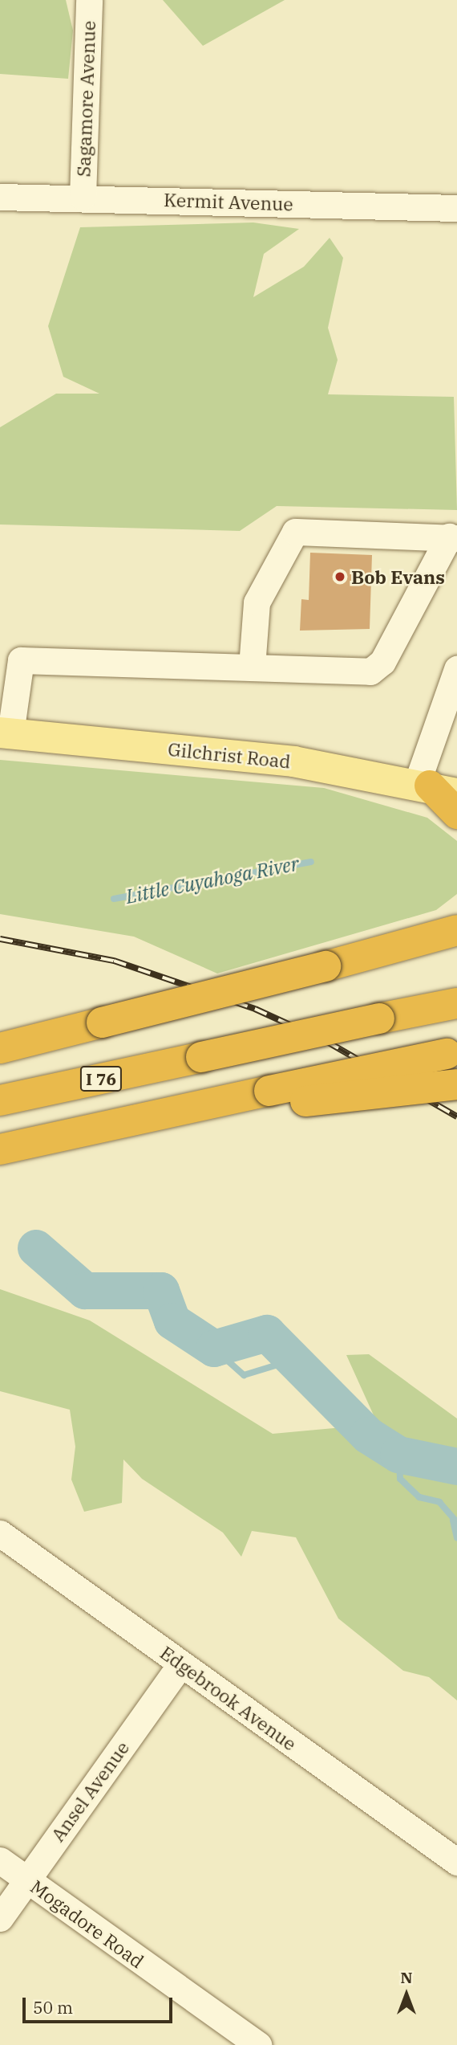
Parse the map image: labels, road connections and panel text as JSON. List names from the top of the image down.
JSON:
{
  "streets": {
    "highway": ["I 76"],
    "main road": ["Gilchrist Road"],
    "street": [
      "Sagamore Avenue",
      "Kermit Avenue",
      "Edgebrook Avenue",
      "Ansel Avenue",
      "Mogadore Road"
    ]
  },
  "crossings": [
    ["Sagamore Avenue", "Kermit Avenue"],
    ["Edgebrook Avenue", "Ansel Avenue"],
    ["Ansel Avenue", "Mogadore Road"]
  ],
  "water": ["Little Cuyahoga River"],
  "places": ["Bob Evans"],
  "scale_bar": "50 m",
  "north": "top"
}
